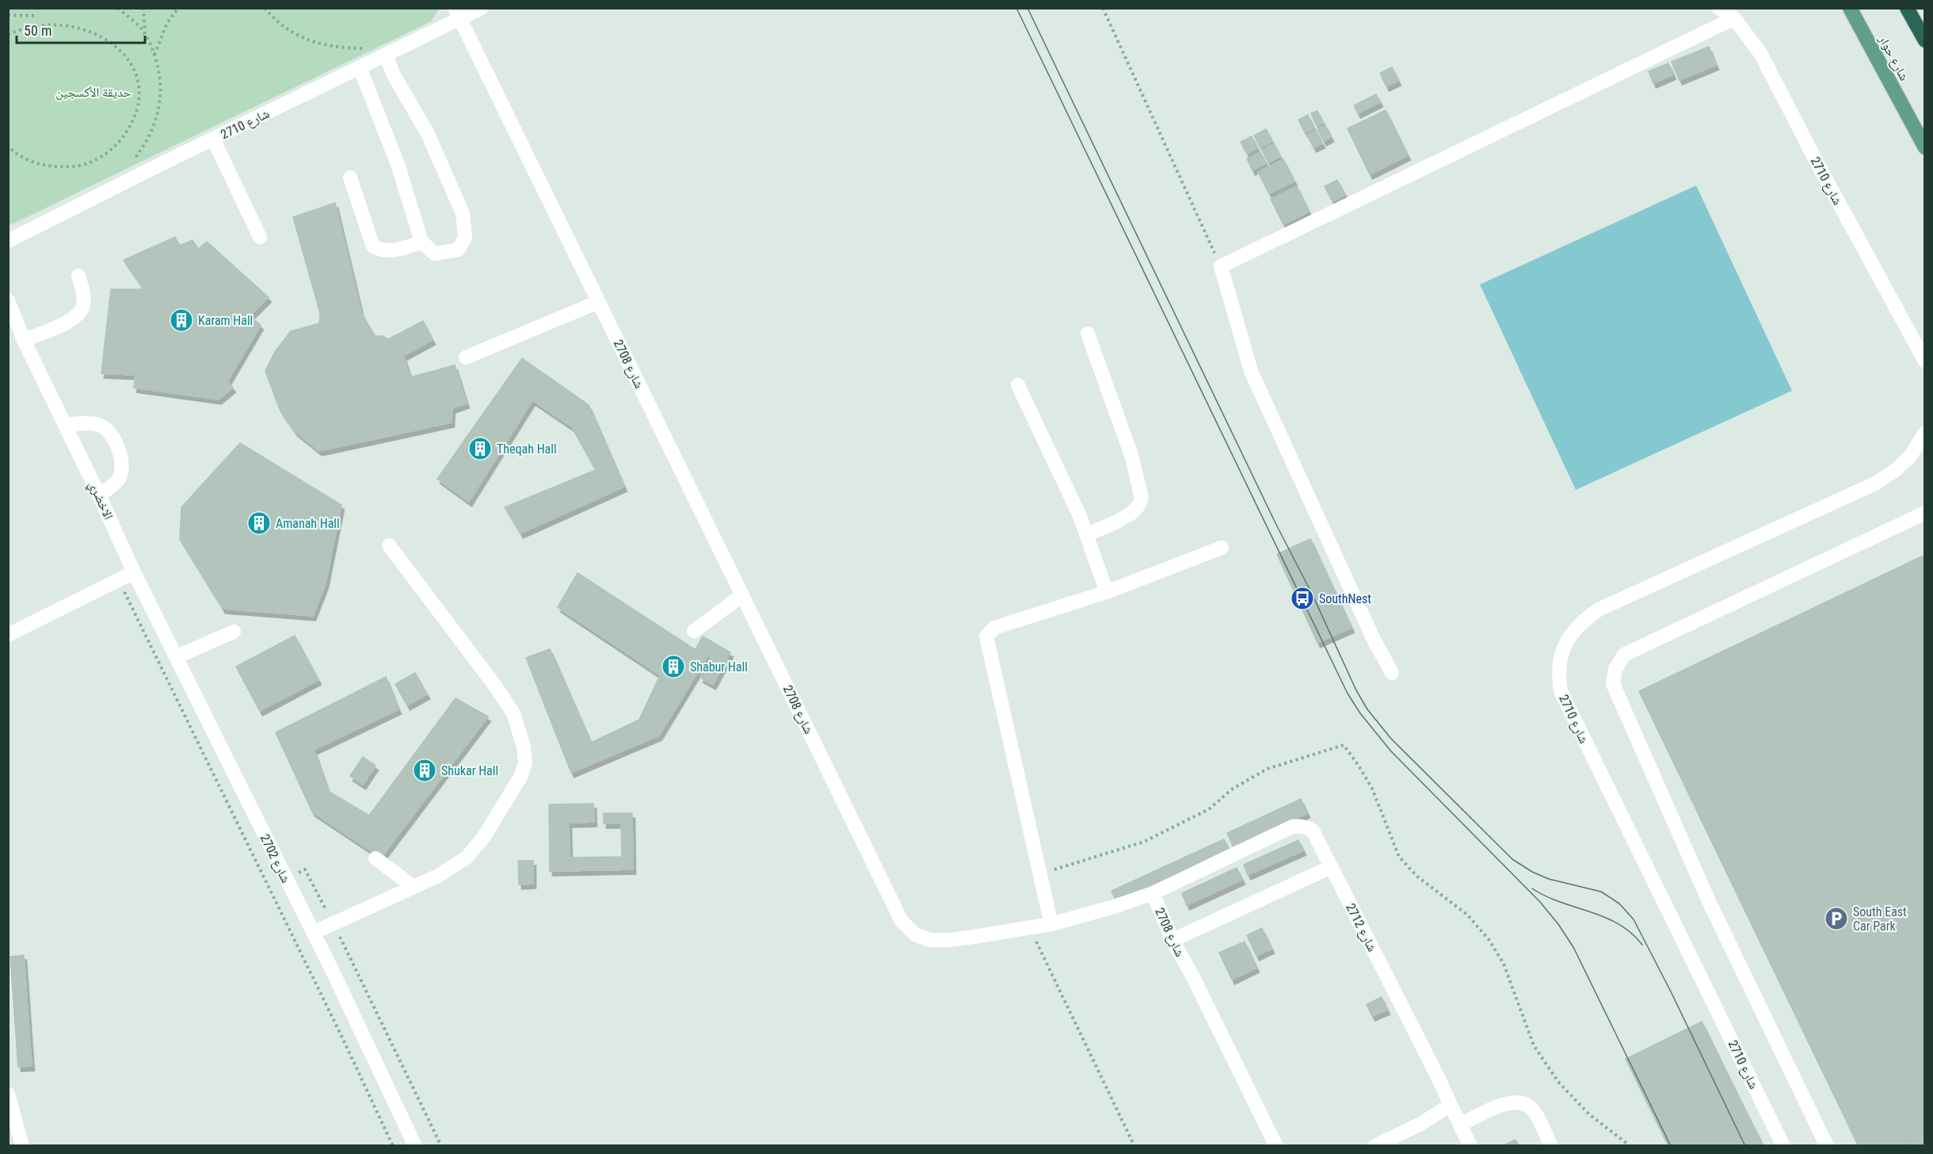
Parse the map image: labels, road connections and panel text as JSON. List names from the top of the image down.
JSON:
{
  "streets": {
    "main road": ["شارع حوار"],
    "street": [
      "شارع 2710",
      "شارع 2708",
      "الاخضري",
      "شارع 2702",
      "شارع 2712"
    ]
  },
  "crossings": [
    ["شارع 2710", "شارع 2708"],
    ["شارع 2708", "شارع 2712"],
    ["الاخضري", "شارع 2702"]
  ],
  "parks": ["حديقة الأكسجين"],
  "places": {
    "building": [
      "Karam Hall",
      "Theqah Hall",
      "Amanah Hall",
      "Shabur Hall",
      "Shukar Hall"
    ],
    "bus stop": ["SouthNest"],
    "parking": ["South East Car Park"]
  },
  "scale_bar": "50 m"
}
